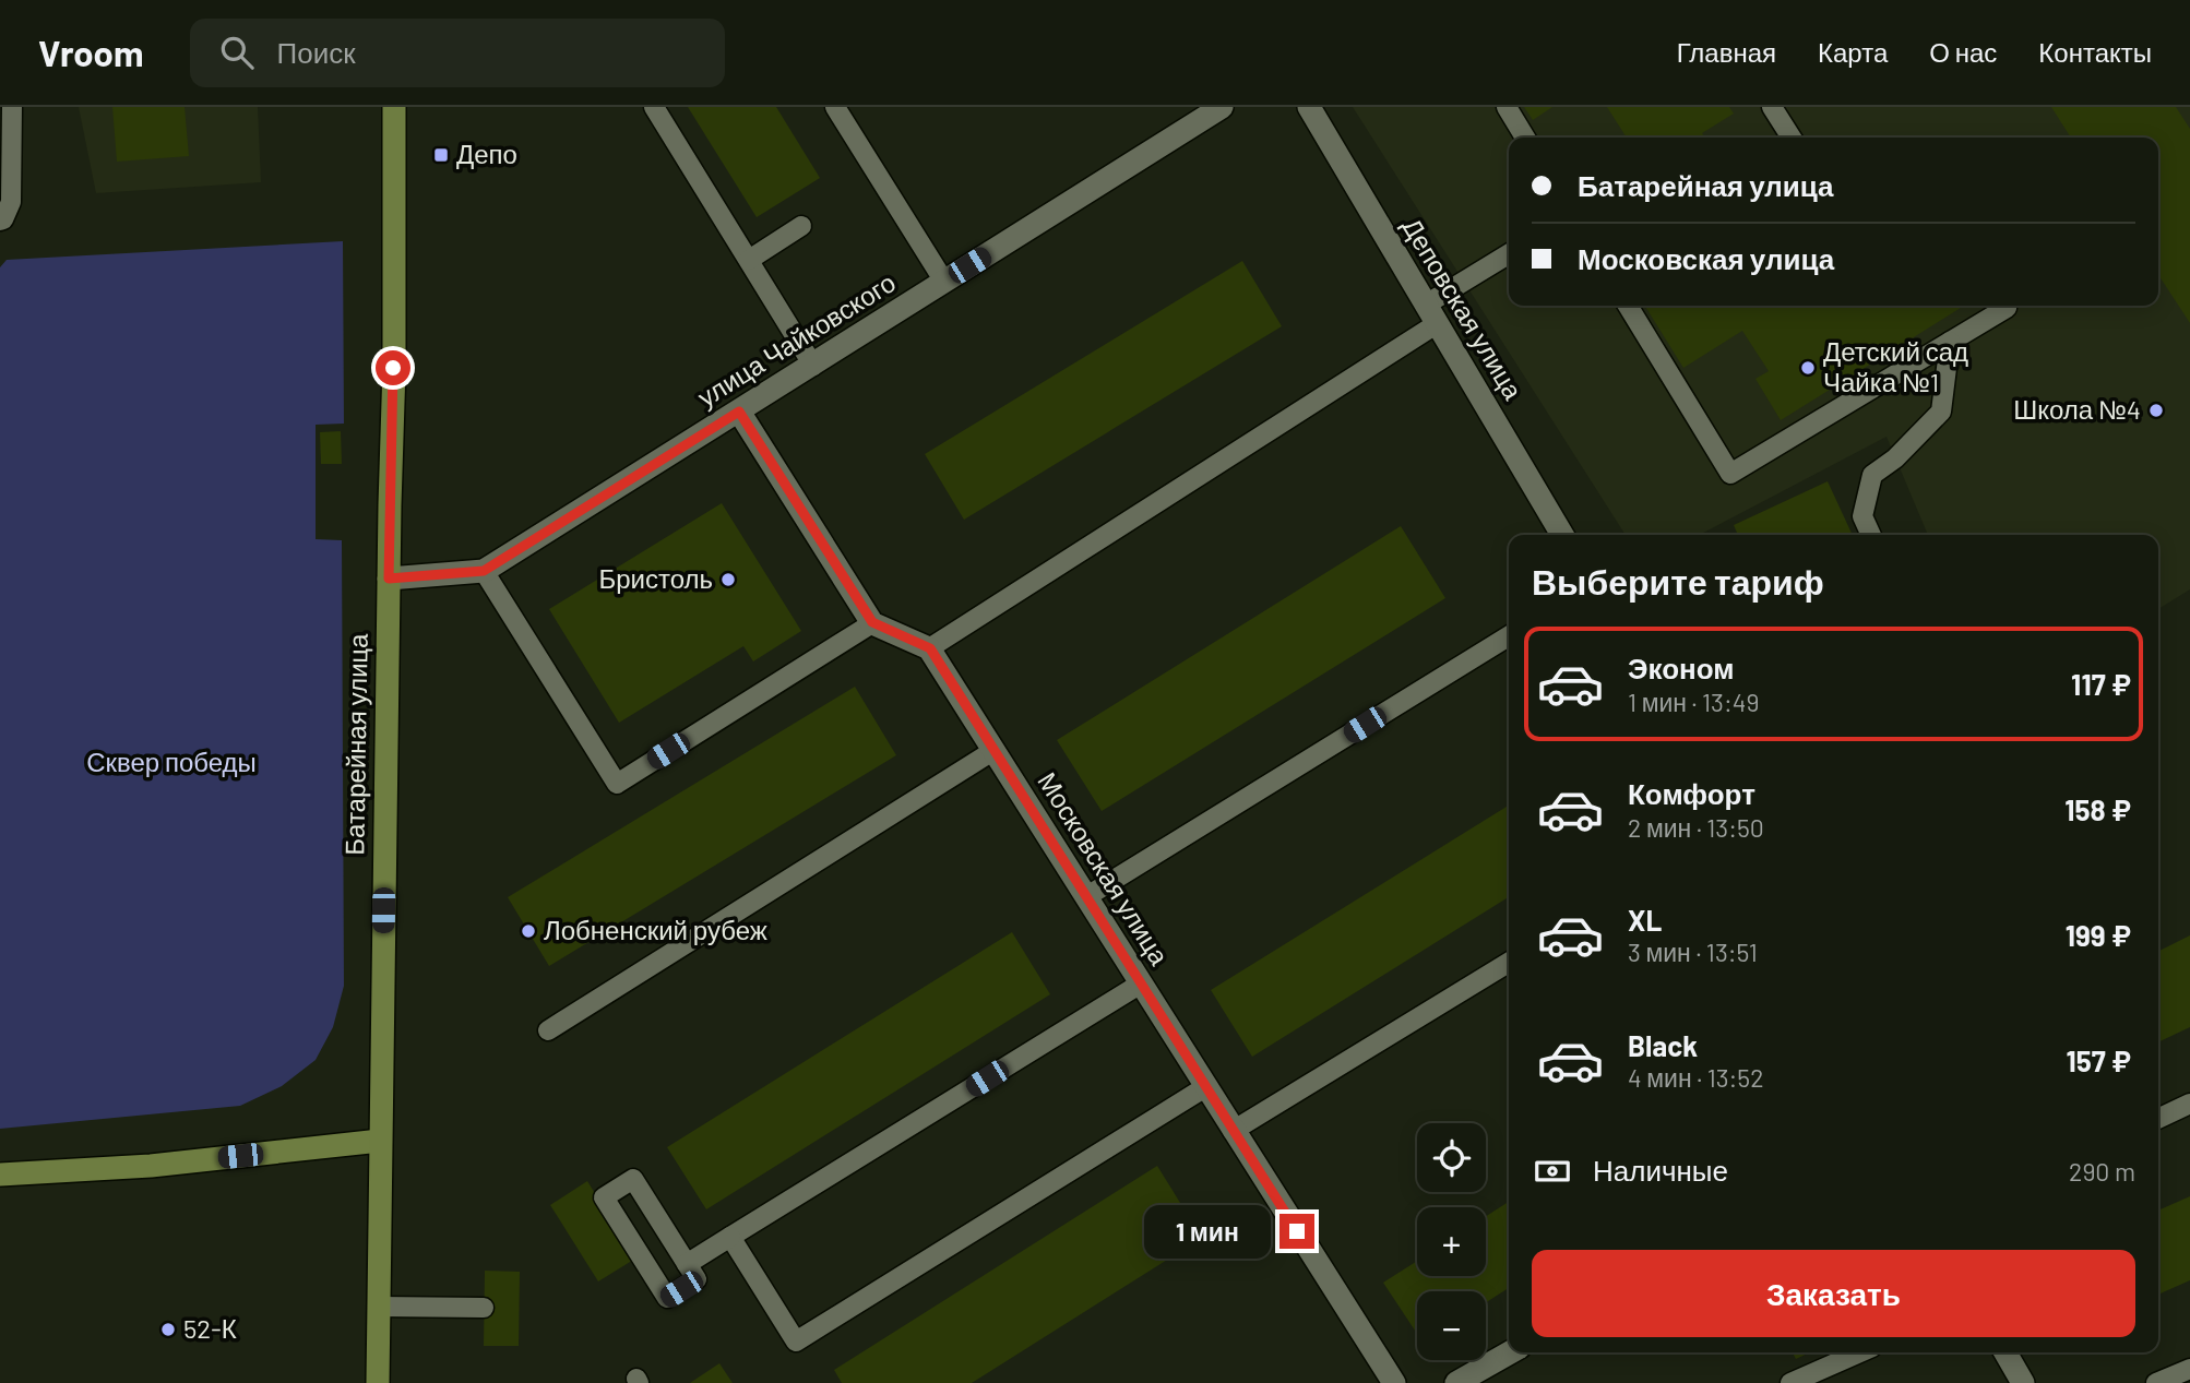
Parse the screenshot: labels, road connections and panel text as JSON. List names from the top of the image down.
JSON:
{
  "streets": {
    "main road": ["Батарейная улица"],
    "street": ["Деповская улица", "улица Чайковского", "Московская улица"]
  },
  "crossings": [
    ["улица Чайковского", "Батарейная улица"]
  ],
  "parks": ["Сквер победы"],
  "places": {
    "transit": ["Депо"],
    "other": [
      "Детский сад Чайка №1",
      "Школа №4",
      "Бристоль",
      "Лобненский рубеж",
      "52-К"
    ]
  },
  "page": {
    "header": "Vroom",
    "search": "Поиск",
    "nav": [
      "Главная",
      "Карта",
      "О нас",
      "Контакты"
    ],
    "banner": ["Батарейная улица", "Московская улица"],
    "heading": "Выберите тариф",
    "list": [
      {
        "name": "Эконом",
        "note": "1 мин · 13:49",
        "value": "117 ₽"
      },
      {
        "name": "Комфорт",
        "note": "2 мин · 13:50",
        "value": "158 ₽"
      },
      {
        "name": "XL",
        "note": "3 мин · 13:51",
        "value": "199 ₽"
      },
      {
        "name": "Black",
        "note": "4 мин · 13:52",
        "value": "157 ₽"
      }
    ],
    "map_buttons": ["+", "−"],
    "pay": ["Наличные", "290 m"],
    "bubble": "1 мин",
    "buttons": "Заказать"
  }
}
